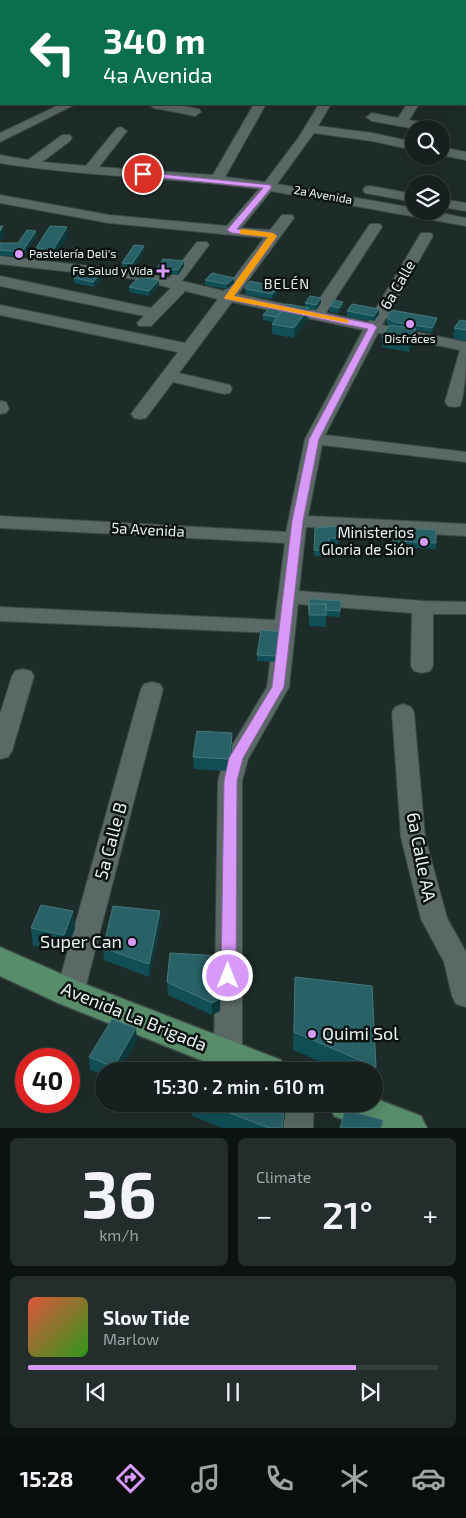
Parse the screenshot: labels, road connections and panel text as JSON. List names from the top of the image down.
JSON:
{
  "streets": {
    "main road": ["Avenida La Brigada"],
    "street": [
      "2a Avenida",
      "6a Calle",
      "5a Avenida",
      "5a Calle B",
      "6a Calle AA"
    ]
  },
  "crossings": [
    ["6a Calle", "5a Avenida"],
    ["6a Calle", "Avenida La Brigada"],
    ["5a Calle B", "Avenida La Brigada"]
  ],
  "districts": ["BELÉN"],
  "places": {
    "other": [
      "Pastelería Deli's",
      "Disfráces",
      "Ministerios Gloria de Sión",
      "Super Can",
      "Quimi Sol"
    ],
    "health": ["Fe Salud y Vida"]
  },
  "page": {
    "turn": ["340 m", "4a Avenida"],
    "limit": "40",
    "trip": "15:30 · 2 min · 610 m",
    "tile": [
      ["36", "km/h"],
      "Climate"
    ],
    "heat": ["−", "21°", "+"],
    "song": ["Slow Tide", "Marlow"],
    "tabs": "15:28"
  }
}
